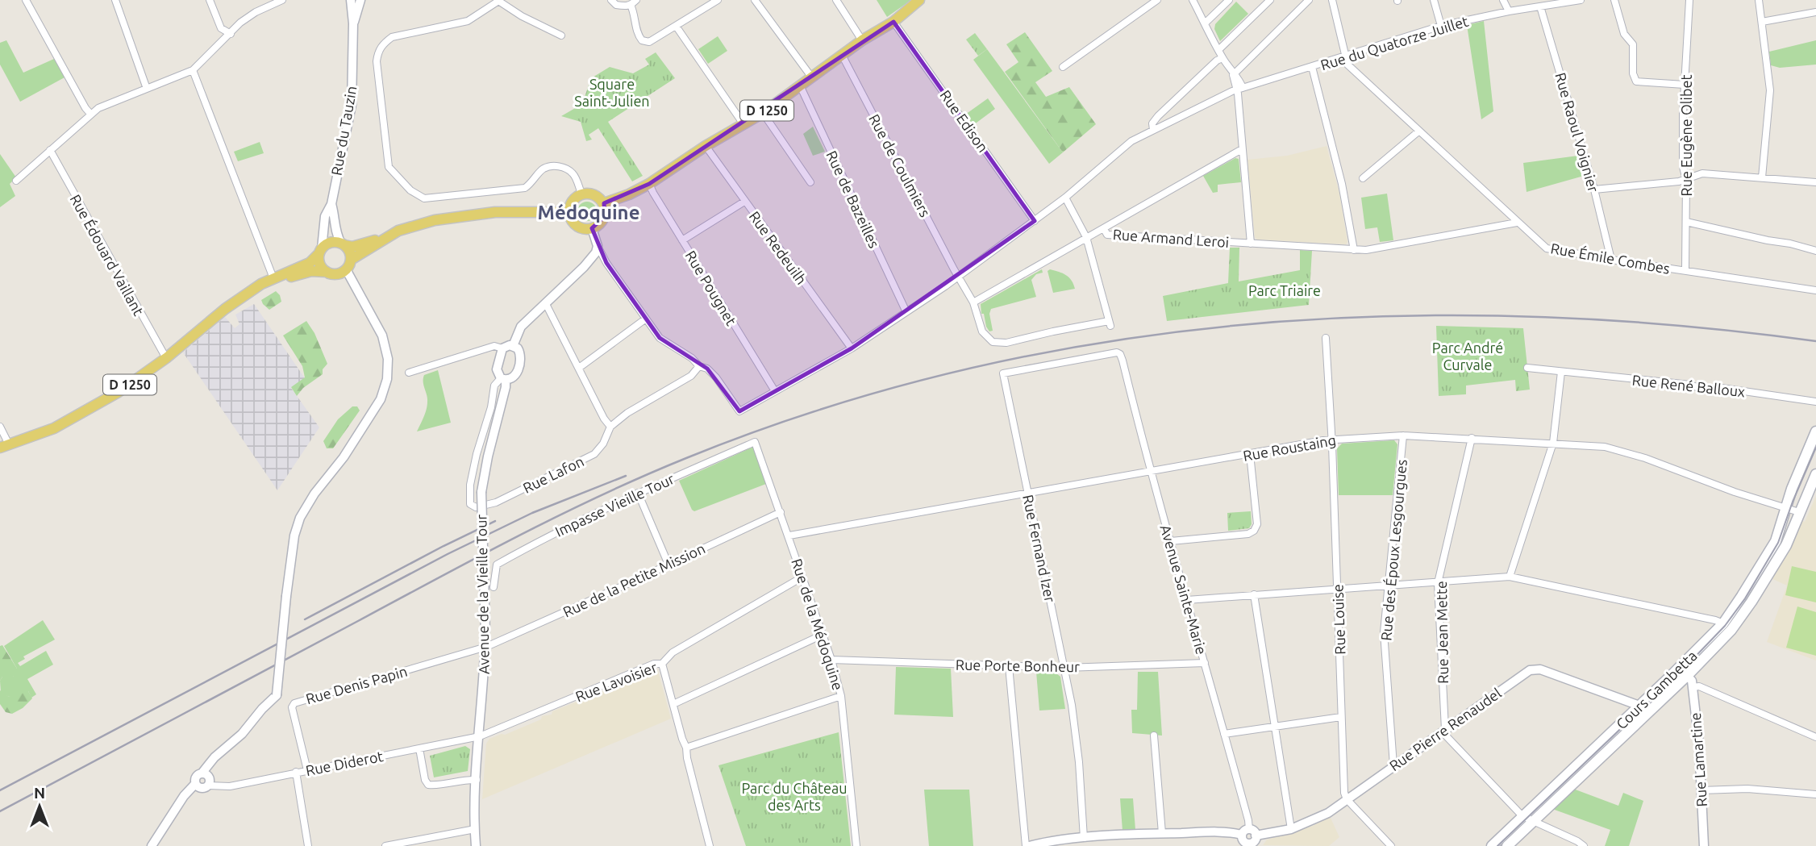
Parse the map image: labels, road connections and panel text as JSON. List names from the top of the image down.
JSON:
{
  "streets": {
    "main road": ["D 1250", "Cours Gambetta"],
    "street": [
      "Rue du Quatorze Juillet",
      "Rue Edison",
      "Rue du Tauzin",
      "Rue Raoul Voignier",
      "Rue Eugène Olibet",
      "Rue de Coulmiers",
      "Rue de Bazeilles",
      "Rue Armand Leroi",
      "Rue Redeuilh",
      "Rue Édouard Vaillant",
      "Rue Émile Combes",
      "Rue Pougnet",
      "Rue René Balloux",
      "Rue Roustaing",
      "Rue Lafon",
      "Impasse Vieille Tour",
      "Rue Fernand Izer",
      "Rue des Époux Lesgourgues",
      "Rue de la Petite Mission",
      "Avenue Sainte-Marie",
      "Avenue de la Vieille Tour",
      "Rue Louise",
      "Rue de la Médoquine",
      "Rue Jean Mette",
      "Rue Porte Bonheur",
      "Rue Lavoisier",
      "Rue Denis Papin",
      "Rue Pierre Renaudel",
      "Rue Lamartine",
      "Rue Diderot"
    ]
  },
  "crossings": [
    ["Rue du Quatorze Juillet", "Rue Edison"],
    ["Rue du Quatorze Juillet", "Rue Raoul Voignier"],
    ["Rue du Quatorze Juillet", "Rue de Coulmiers"],
    ["Rue du Quatorze Juillet", "Rue de Bazeilles"],
    ["Rue du Quatorze Juillet", "Rue Redeuilh"],
    ["Rue du Quatorze Juillet", "Rue Émile Combes"],
    ["Rue du Quatorze Juillet", "Rue Pougnet"],
    ["Rue du Quatorze Juillet", "Rue Lafon"],
    ["D 1250", "Rue Edison"],
    ["D 1250", "Rue du Tauzin"],
    ["D 1250", "Rue de Coulmiers"],
    ["D 1250", "Rue de Bazeilles"],
    ["D 1250", "Rue Redeuilh"],
    ["D 1250", "Rue Édouard Vaillant"],
    ["D 1250", "Rue Pougnet"],
    ["Rue Raoul Voignier", "Rue Émile Combes"],
    ["Rue Eugène Olibet", "Rue Émile Combes"],
    ["Rue Armand Leroi", "Rue Émile Combes"],
    ["Rue Roustaing", "Rue Fernand Izer"],
    ["Rue Roustaing", "Rue des Époux Lesgourgues"],
    ["Rue Roustaing", "Avenue Sainte-Marie"],
    ["Rue Roustaing", "Rue Louise"],
    ["Rue Roustaing", "Rue de la Médoquine"],
    ["Rue Roustaing", "Rue Jean Mette"],
    ["Rue Roustaing", "Cours Gambetta"],
    ["Rue Lafon", "Avenue de la Vieille Tour"],
    ["Impasse Vieille Tour", "Rue de la Médoquine"],
    ["Rue Fernand Izer", "Avenue Sainte-Marie"],
    ["Rue Fernand Izer", "Rue Porte Bonheur"],
    ["Rue Fernand Izer", "Rue Pierre Renaudel"],
    ["Rue des Époux Lesgourgues", "Rue Pierre Renaudel"],
    ["Rue de la Petite Mission", "Avenue de la Vieille Tour"],
    ["Rue de la Petite Mission", "Rue de la Médoquine"],
    ["Rue de la Petite Mission", "Rue Denis Papin"],
    ["Avenue Sainte-Marie", "Rue Porte Bonheur"],
    ["Avenue Sainte-Marie", "Rue Pierre Renaudel"],
    ["Avenue de la Vieille Tour", "Rue Lavoisier"],
    ["Avenue de la Vieille Tour", "Rue Denis Papin"],
    ["Avenue de la Vieille Tour", "Rue Diderot"],
    ["Rue Louise", "Rue Pierre Renaudel"],
    ["Rue de la Médoquine", "Rue Porte Bonheur"],
    ["Rue de la Médoquine", "Rue Lavoisier"],
    ["Rue Jean Mette", "Rue Pierre Renaudel"],
    ["Rue Lavoisier", "Rue Diderot"],
    ["Rue Denis Papin", "Rue Diderot"],
    ["Cours Gambetta", "Rue Pierre Renaudel"],
    ["Cours Gambetta", "Rue Lamartine"]
  ],
  "districts": ["Médoquine"],
  "parks": [
    "Square Saint-Julien",
    "Parc Triaire",
    "Parc André Curvale",
    "Parc du Château des Arts"
  ],
  "north": "top"
}
